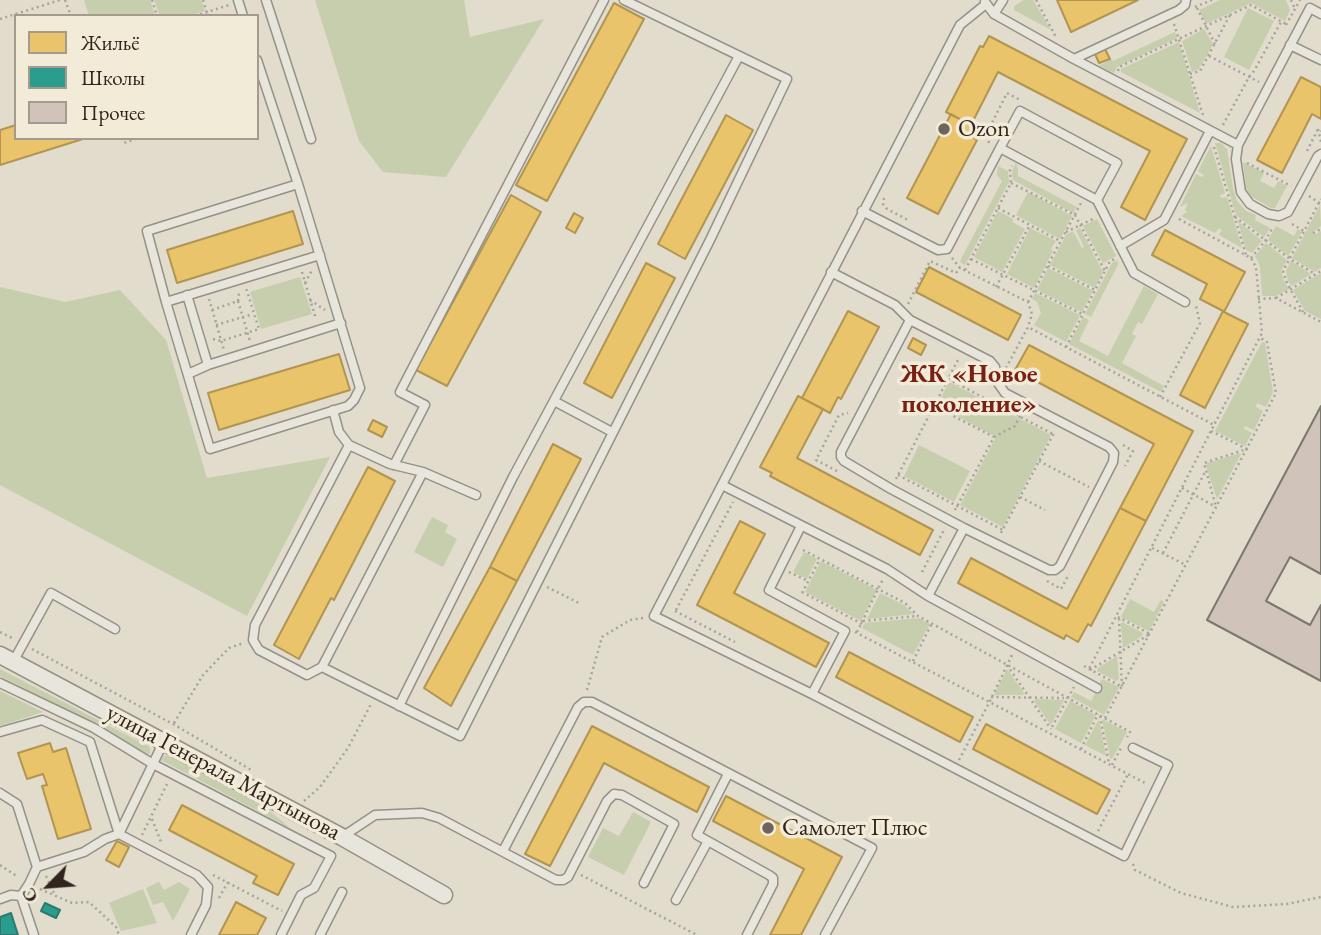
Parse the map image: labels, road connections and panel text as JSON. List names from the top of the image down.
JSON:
{
  "streets": {
    "street": ["улица Генерала Мартынова"]
  },
  "districts": ["ЖК «Новое поколение»"],
  "places": ["Ozon", "Самолет Плюс"],
  "legend": ["Жильё", "Школы", "Прочее"],
  "north": "bottom left"
}
